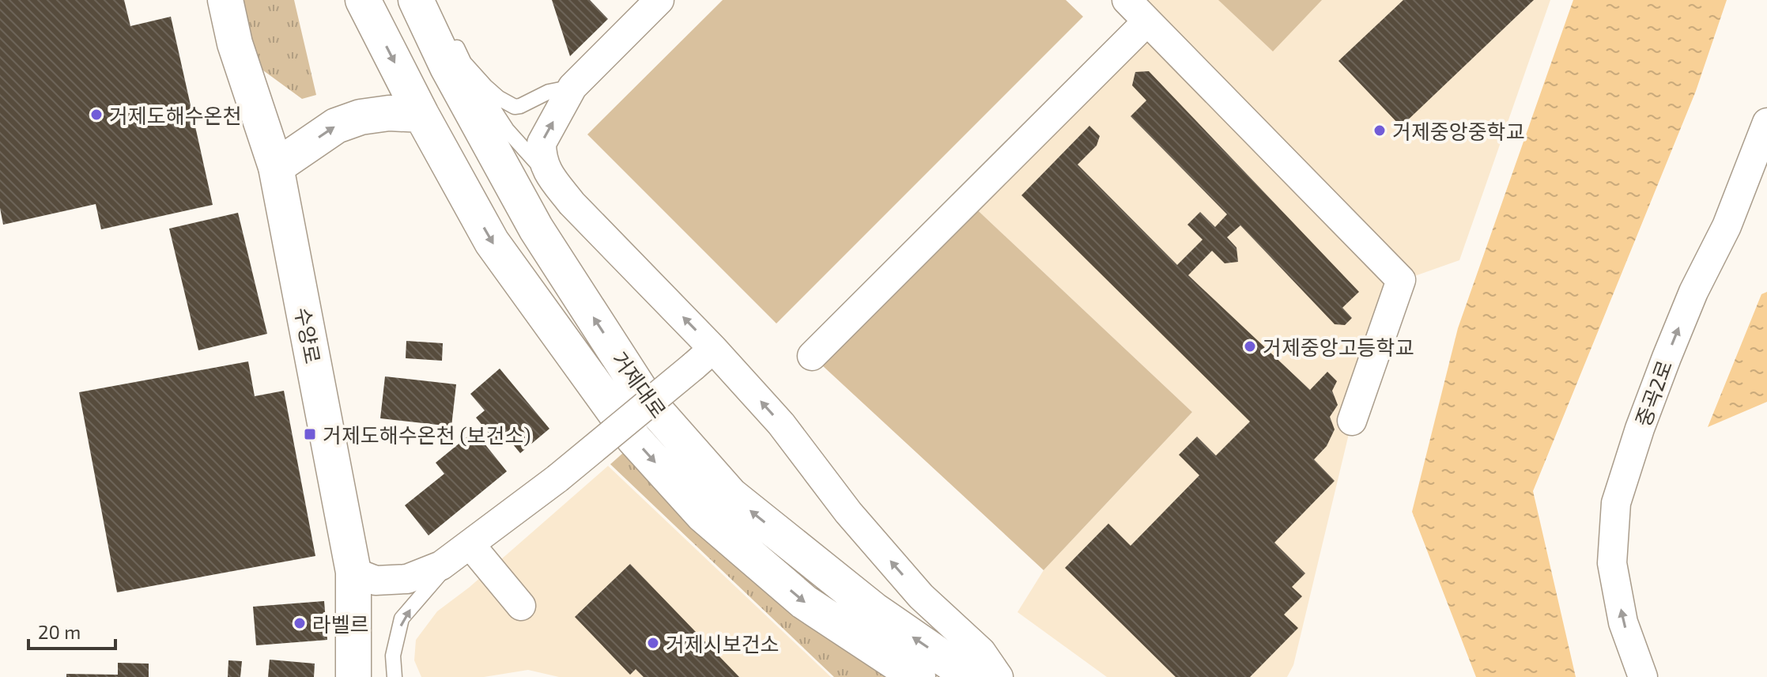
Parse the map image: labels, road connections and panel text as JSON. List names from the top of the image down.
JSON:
{
  "streets": {
    "main road": ["수양로", "거제대로"],
    "street": ["중곡2로"]
  },
  "one_way": ["중곡2로"],
  "places": {
    "other": [
      "거제도해수온천",
      "거제중앙중학교",
      "거제중앙고등학교",
      "라벨르",
      "거제시보건소"
    ],
    "transit": ["거제도해수온천 (보건소)"]
  },
  "scale_bar": "20 m"
}
